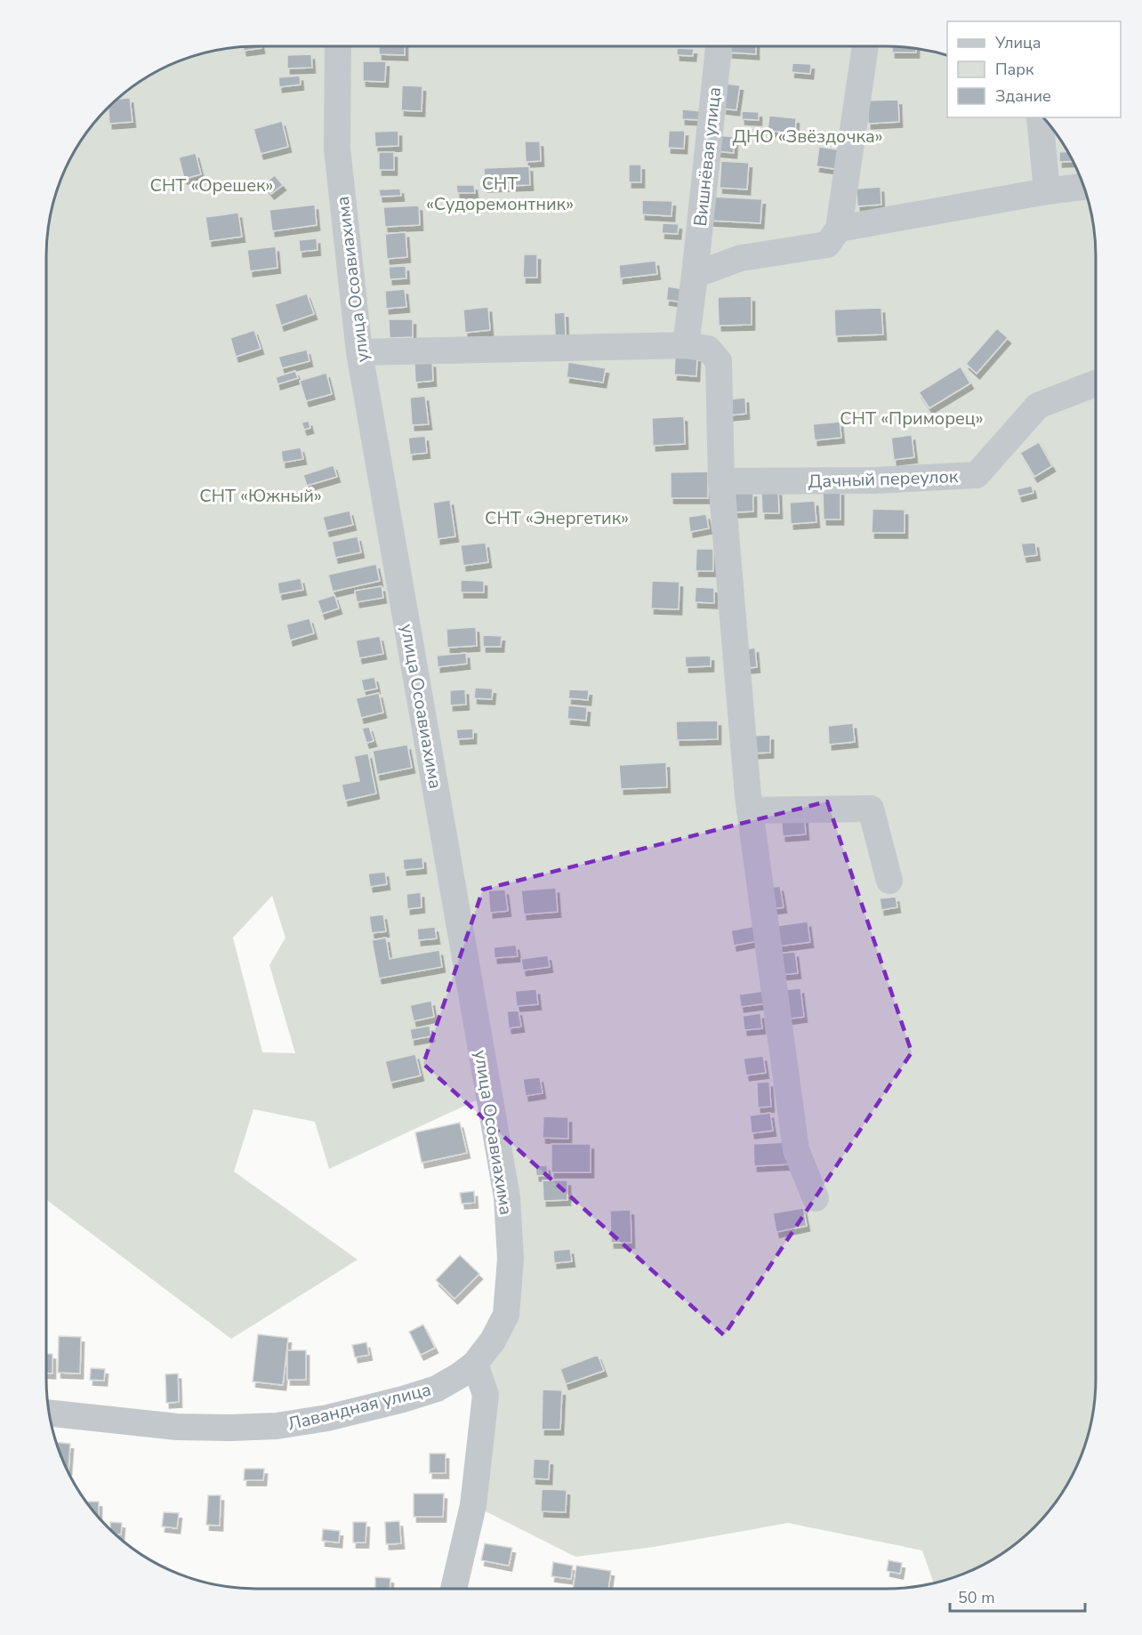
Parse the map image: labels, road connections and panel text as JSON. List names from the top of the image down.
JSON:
{
  "streets": {
    "street": [
      "Вишнёвая улица",
      "улица Осоавиахима",
      "Дачный переулок",
      "Лавандная улица"
    ]
  },
  "crossings": [
    ["улица Осоавиахима", "Лавандная улица"]
  ],
  "parks": [
    "ДНО «Звёздочка»",
    "СНТ «Судоремонтник»",
    "СНТ «Орешек»",
    "СНТ «Приморец»",
    "СНТ «Южный»",
    "СНТ «Энергетик»"
  ],
  "legend": ["Улица", "Парк", "Здание"],
  "scale_bar": "50 m"
}
